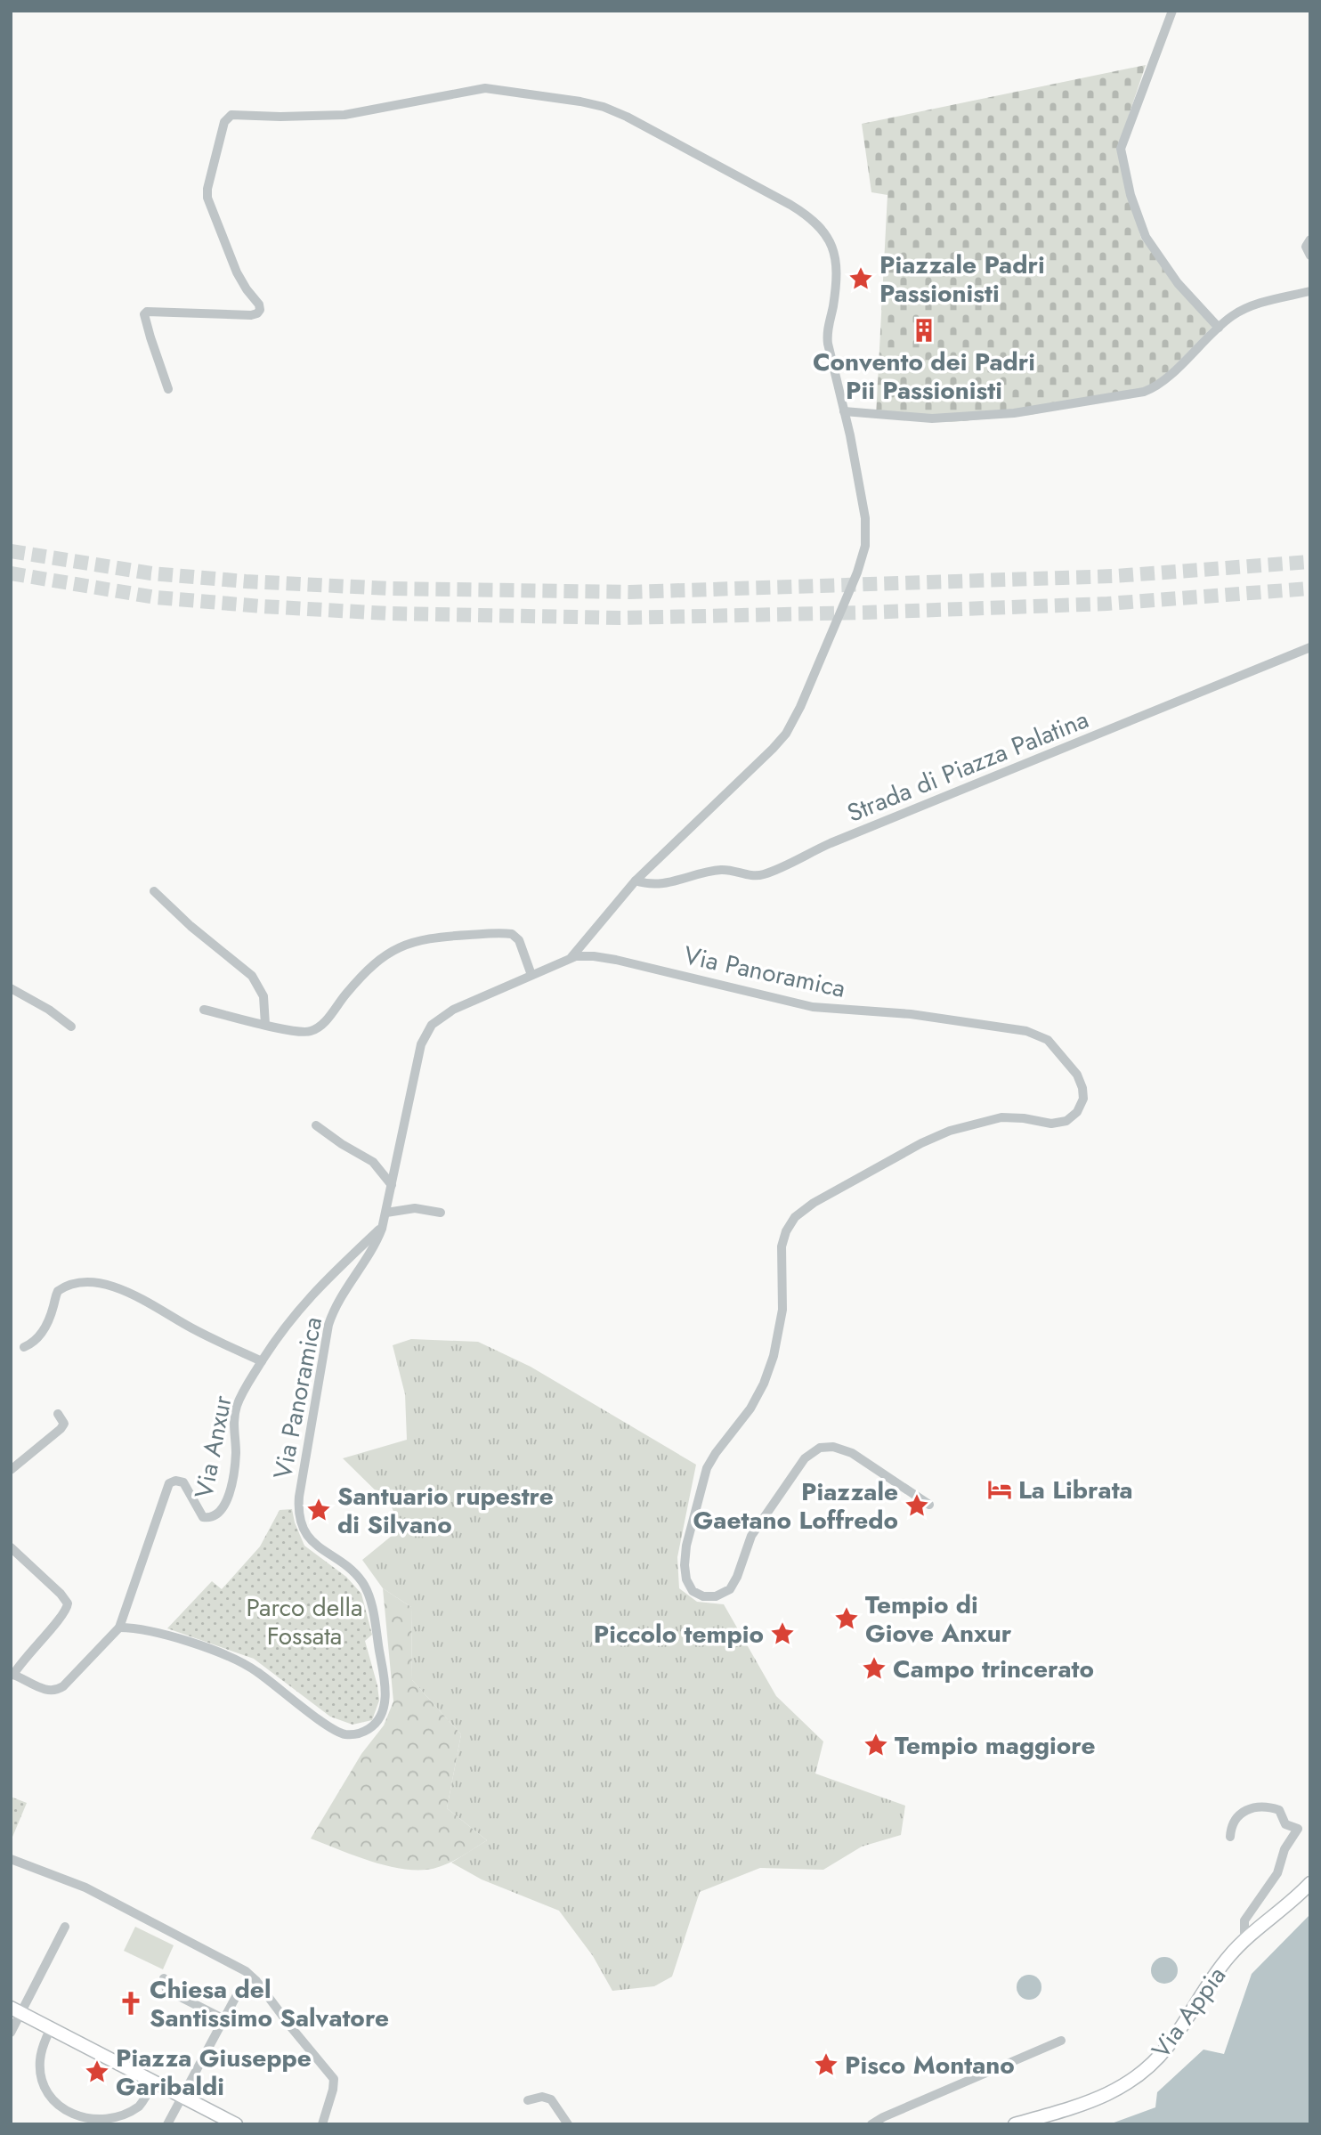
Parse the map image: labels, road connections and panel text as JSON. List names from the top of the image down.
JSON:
{
  "streets": {
    "main road": ["Via Appia"],
    "street": ["Strada di Piazza Palatina", "Via Panoramica", "Via Anxur"]
  },
  "crossings": [
    ["Via Panoramica", "Via Anxur"]
  ],
  "parks": ["Parco della Fossata"],
  "places": {
    "place": [
      "Piazzale Padri Passionisti",
      "Piazzale Gaetano Loffredo",
      "Santuario rupestre di Silvano",
      "Tempio di Giove Anxur",
      "Piccolo tempio",
      "Campo trincerato",
      "Tempio maggiore",
      "Pisco Montano",
      "Piazza Giuseppe Garibaldi"
    ],
    "building": ["Convento dei Padri Pii Passionisti"],
    "hotel": ["La Librata"],
    "church": ["Chiesa del Santissimo Salvatore"]
  }
}
